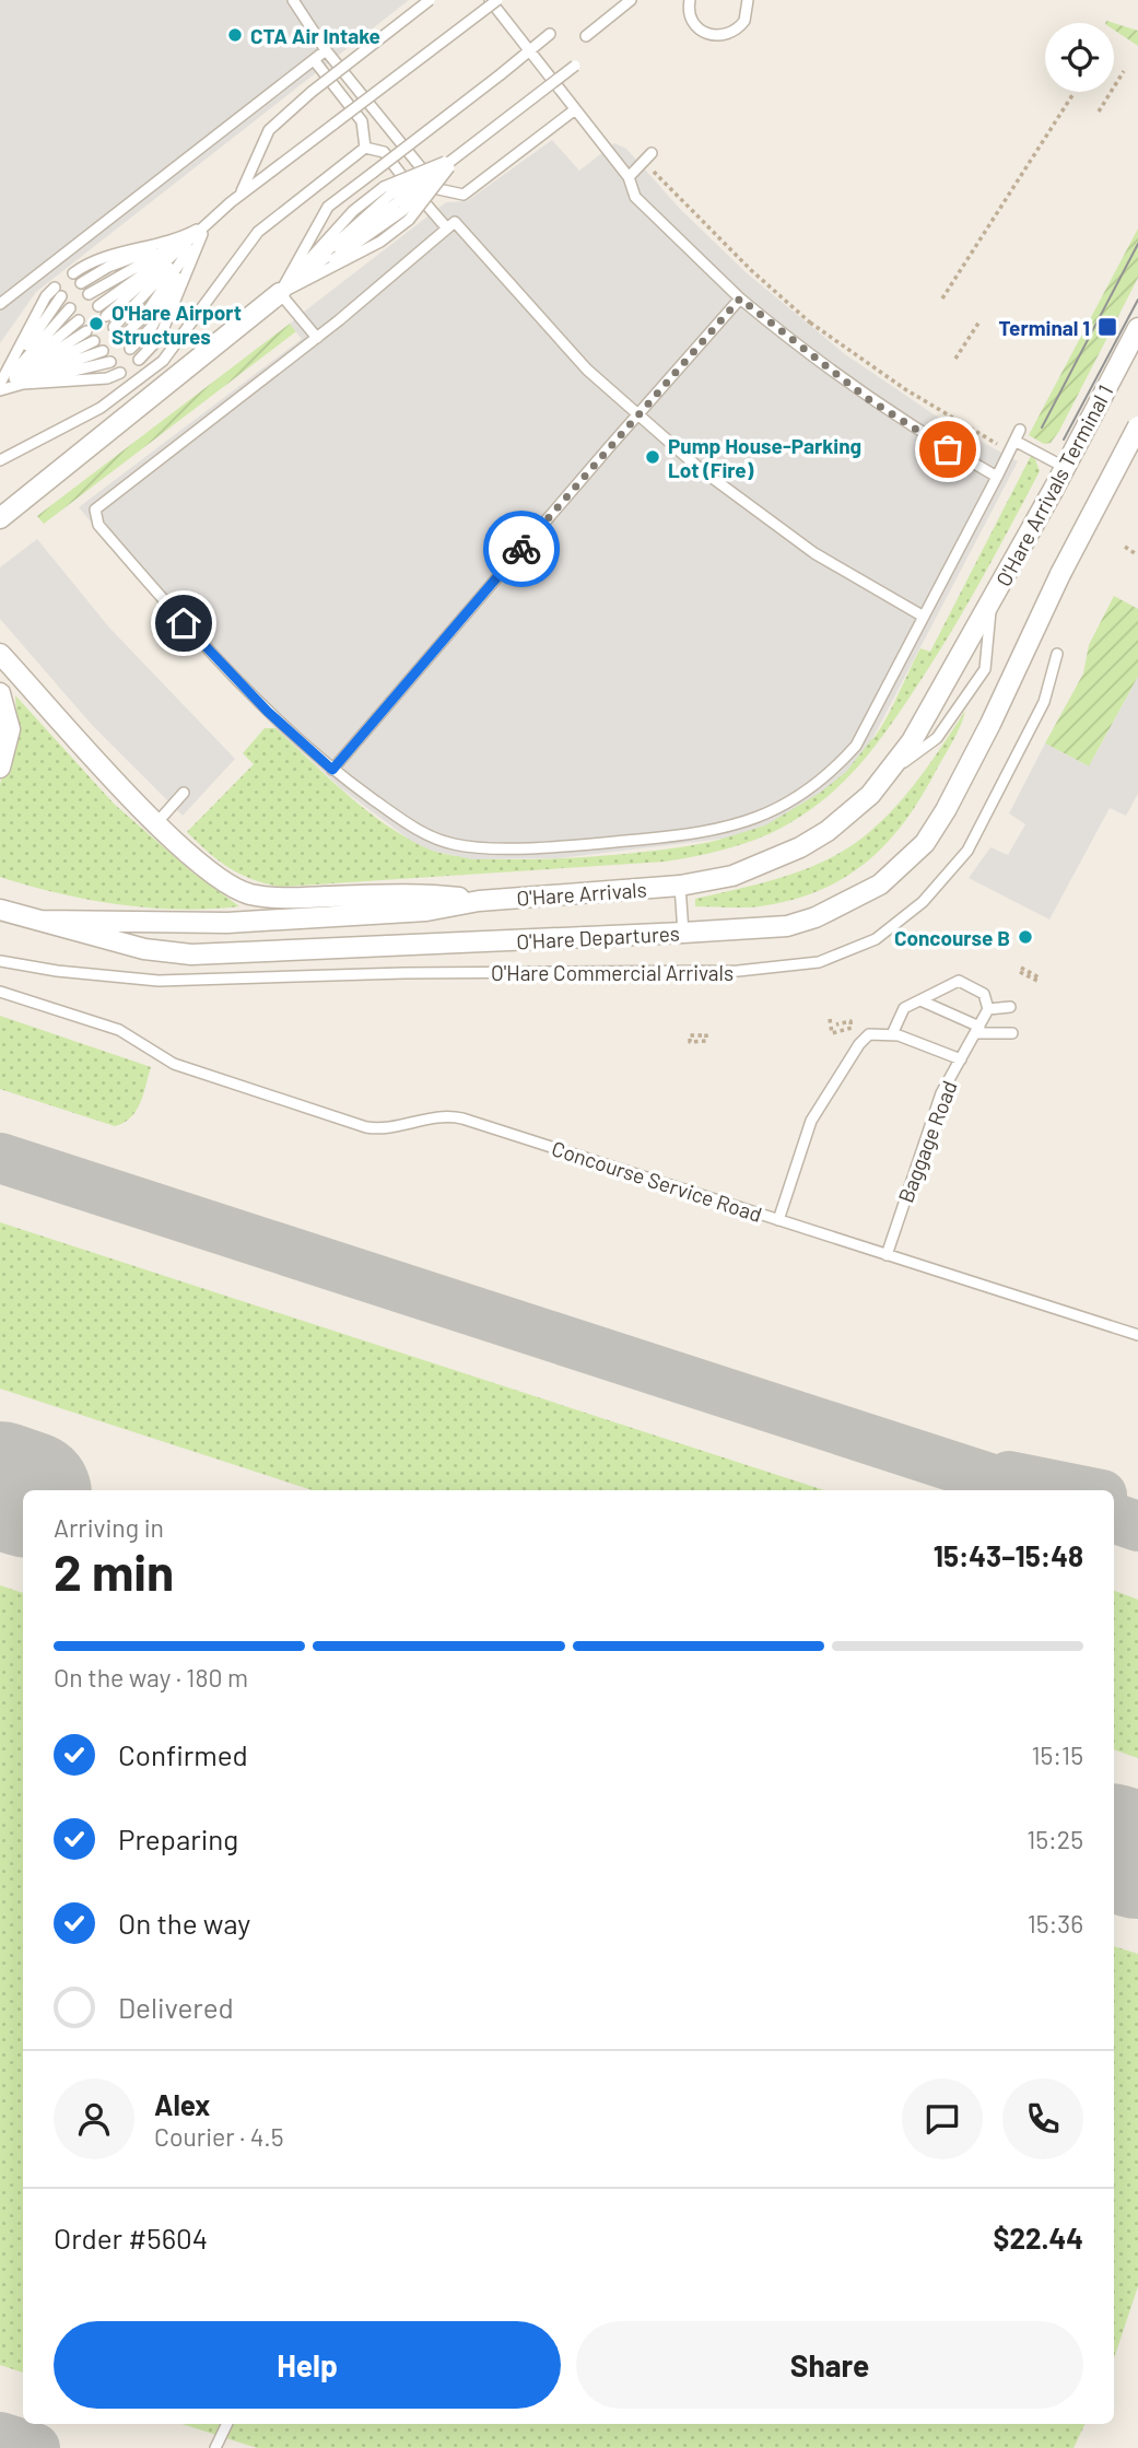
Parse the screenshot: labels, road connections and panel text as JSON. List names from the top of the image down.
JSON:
{
  "streets": {
    "street": ["O'Hare Arrivals Terminal 1", "O'Hare Arrivals", "O'Hare Departures"],
    "lane": ["O'Hare Commercial Arrivals", "Baggage Road", "Concourse Service Road"]
  },
  "crossings": [
    ["O'Hare Arrivals Terminal 1", "O'Hare Arrivals"],
    ["O'Hare Arrivals", "O'Hare Departures"],
    ["Baggage Road", "Concourse Service Road"]
  ],
  "places": {
    "other": [
      "CTA Air Intake",
      "O'Hare Airport Structures",
      "Pump House-Parking Lot (Fire)",
      "Concourse B"
    ],
    "transit": ["Terminal 1"]
  },
  "page": {
    "heading": ["2 min", "Arriving in", "15:43–15:48"],
    "panel": [
      "Alex",
      "Courier · 4.5",
      "Order #5604",
      "$22.44"
    ],
    "bar": "On the way · 180 m",
    "list": [
      ["Confirmed", "15:15"],
      ["Preparing", "15:25"],
      ["On the way", "15:36"],
      "Delivered"
    ],
    "buttons": ["Help", "Share"]
  }
}
